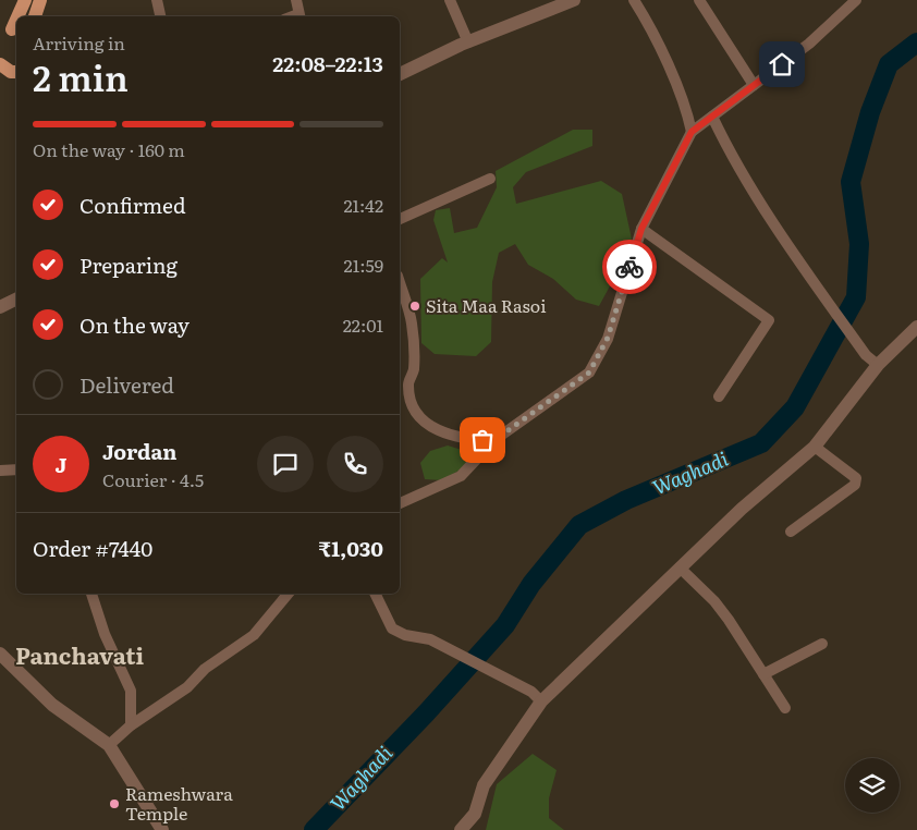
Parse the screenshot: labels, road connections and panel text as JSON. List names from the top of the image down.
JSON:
{
  "districts": ["Panchavati"],
  "water": ["Waghadi"],
  "places": ["Sita Maa Rasoi", "Rameshwara Temple"],
  "page": {
    "heading": ["2 min", "Arriving in", "22:08–22:13"],
    "panel": [
      "Jordan",
      "Courier · 4.5",
      "Order #7440",
      "₹1,030"
    ],
    "bar": "On the way · 160 m",
    "list": [
      ["Confirmed", "21:42"],
      ["Preparing", "21:59"],
      ["On the way", "22:01"],
      "Delivered"
    ],
    "round": "J"
  }
}
